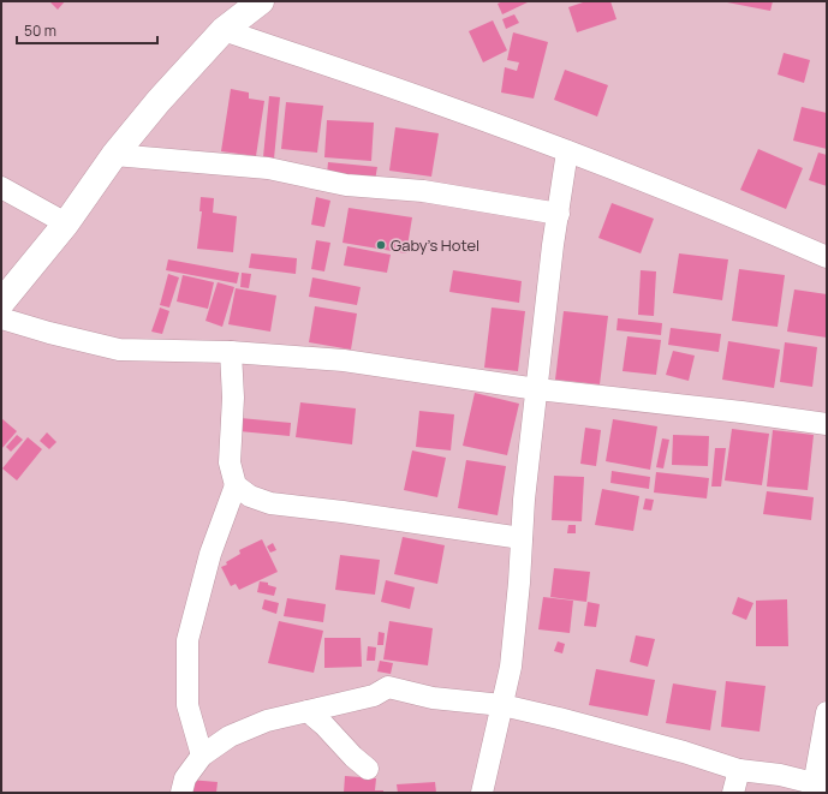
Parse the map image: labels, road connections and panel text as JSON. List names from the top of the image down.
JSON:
{
  "places": ["Gaby's Hotel"],
  "scale_bar": "50 m"
}
